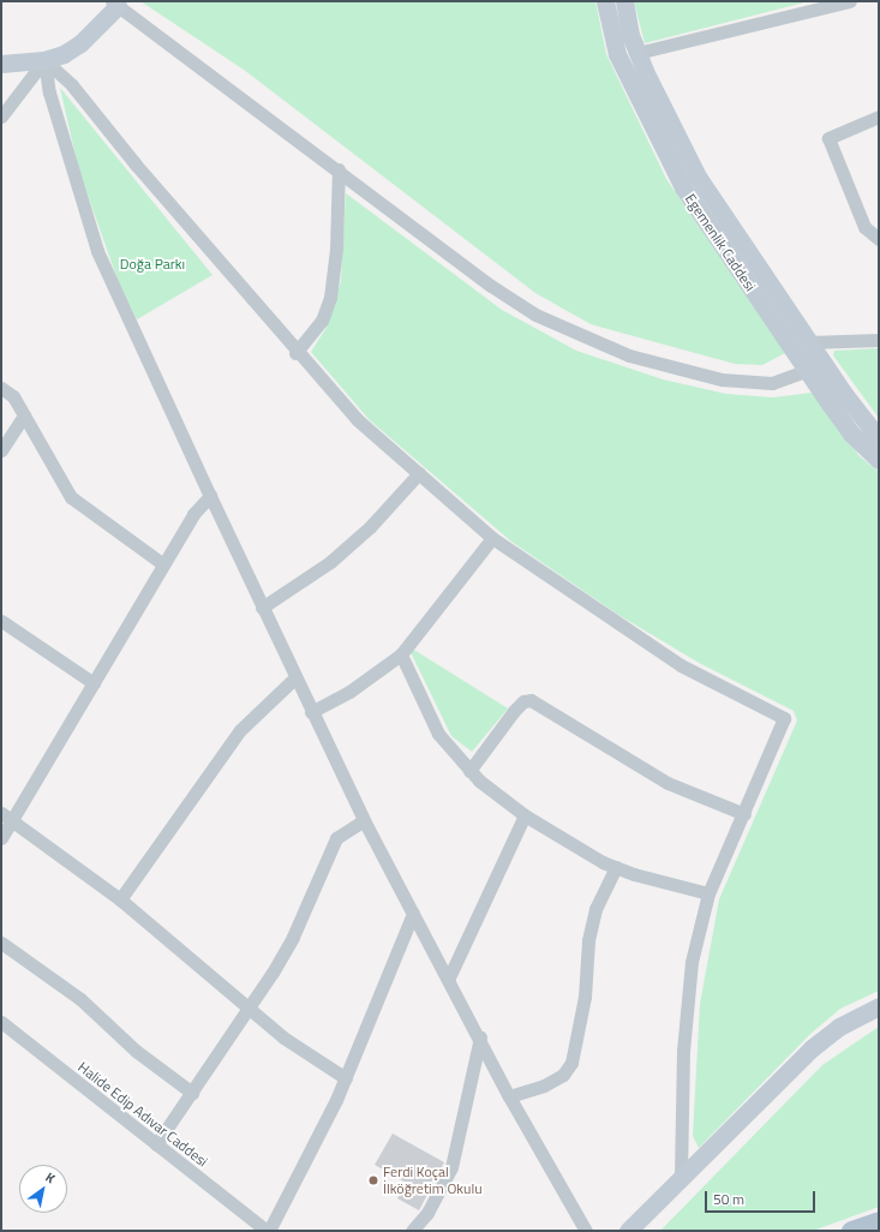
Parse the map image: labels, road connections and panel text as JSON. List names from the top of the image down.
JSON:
{
  "streets": {
    "main road": ["Egemenlik Caddesi"],
    "street": ["Halide Edip Adıvar Caddesi"]
  },
  "parks": ["Doğa Parkı"],
  "places": ["Ferdi Koçal İlköğretim Okulu"],
  "scale_bar": "50 m",
  "north": "top right"
}
